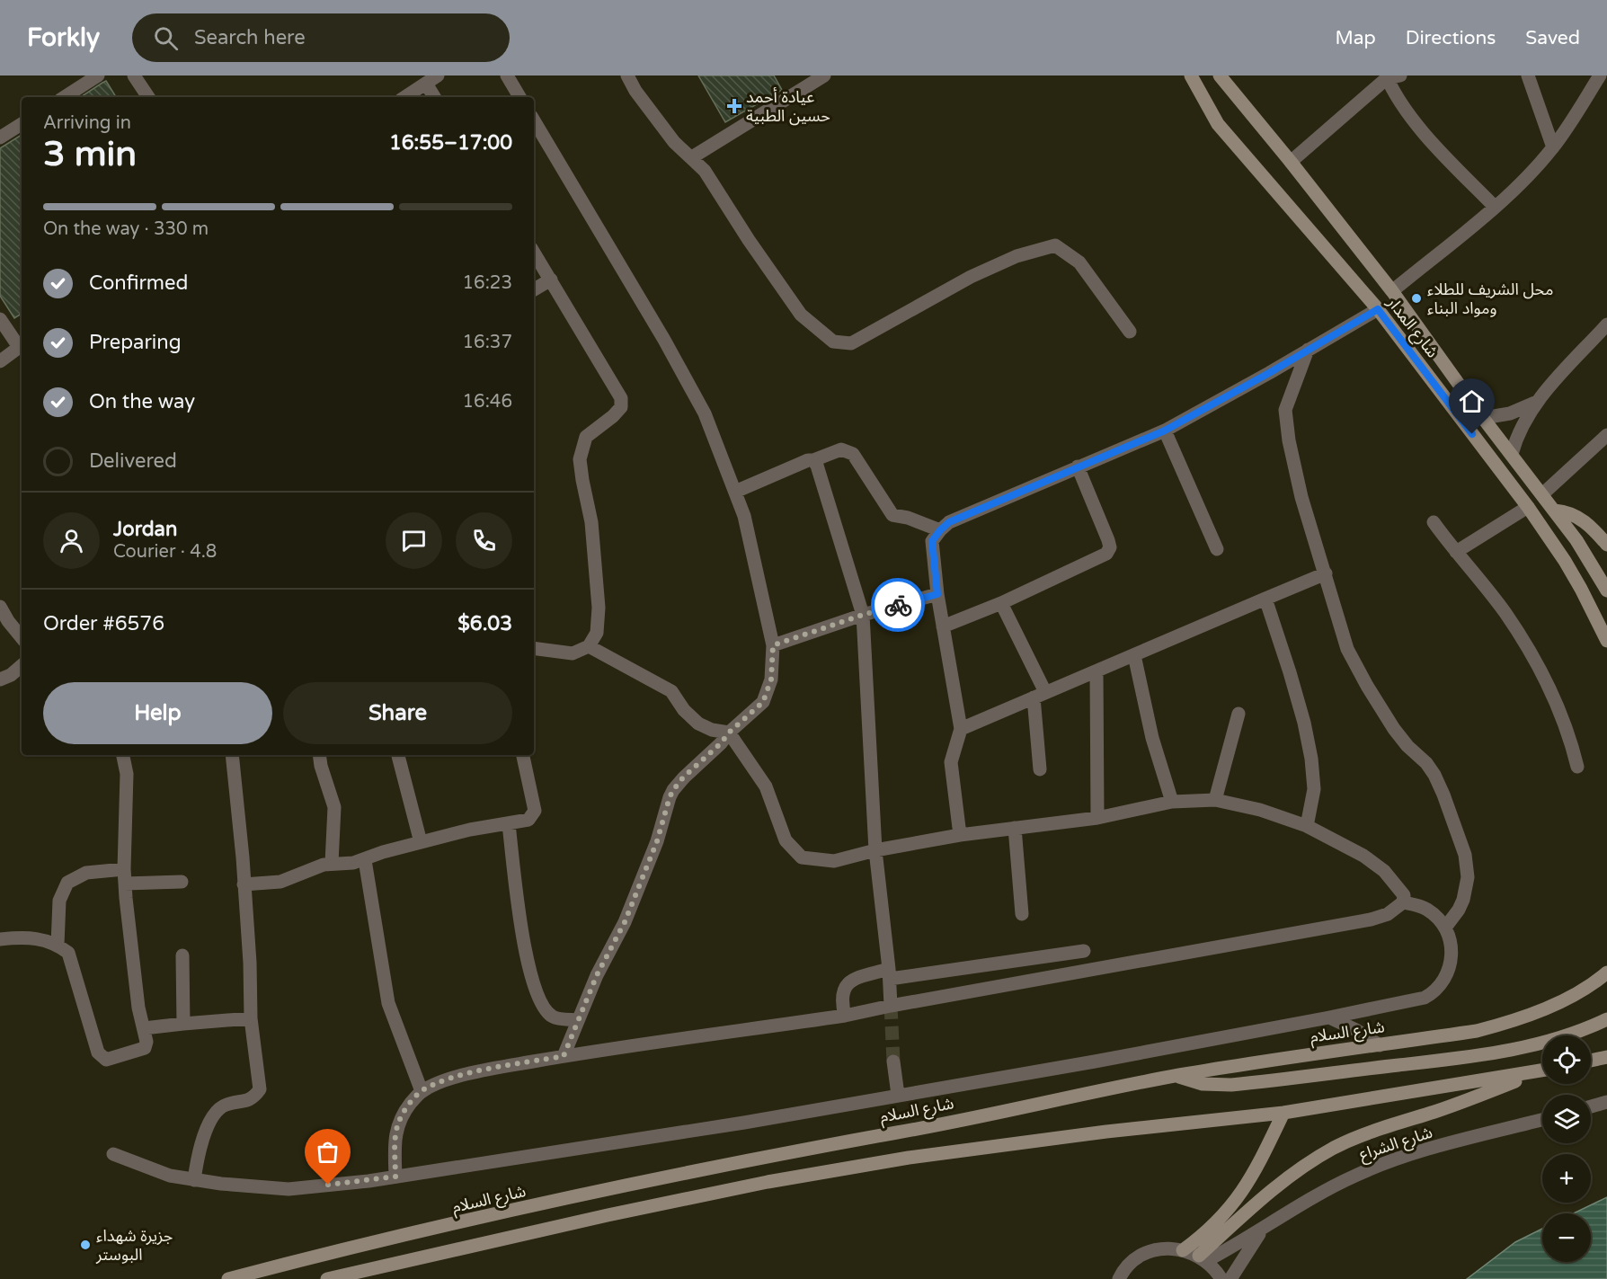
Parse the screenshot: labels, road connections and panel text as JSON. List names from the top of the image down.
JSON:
{
  "streets": {
    "main road": ["شارع المدار", "شارع السلام"],
    "street": ["شارع الشراع"]
  },
  "places": {
    "health": ["عيادة أحمد حسين الطبية"],
    "other": ["محل الشريف للطلاء ومواد البناء", "جزيرة شهداﺀ البوستر"]
  },
  "page": {
    "header": "Forkly",
    "search": "Search here",
    "nav": ["Map", "Directions", "Saved"],
    "heading": ["3 min", "Arriving in", "16:55–17:00"],
    "panel": [
      "Jordan",
      "Courier · 4.8",
      "Order #6576",
      "$6.03"
    ],
    "bar": "On the way · 330 m",
    "list": [
      ["Confirmed", "16:23"],
      ["Preparing", "16:37"],
      ["On the way", "16:46"],
      "Delivered"
    ],
    "buttons": ["Help", "Share"],
    "map_buttons": ["+", "−"]
  }
}
